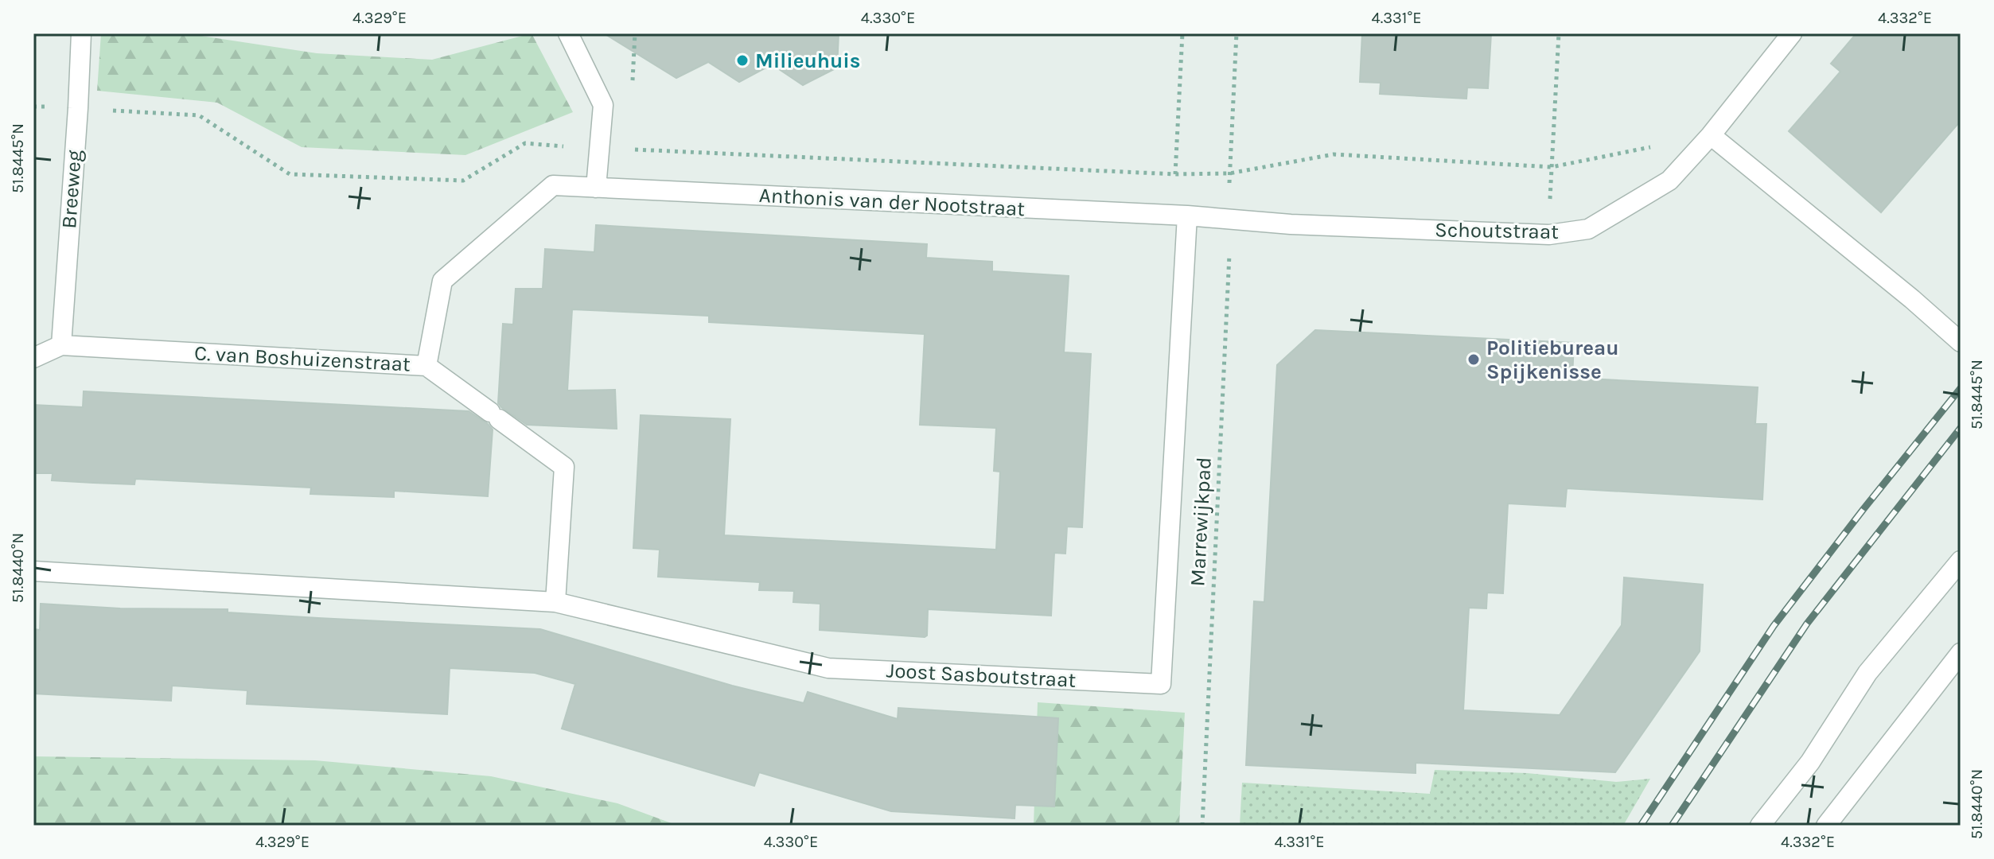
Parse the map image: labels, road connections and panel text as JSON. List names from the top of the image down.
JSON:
{
  "streets": {
    "street": [
      "Breeweg",
      "Anthonis van der Nootstraat",
      "Schoutstraat",
      "C. van Boshuizenstraat",
      "Joost Sasboutstraat"
    ],
    "path": ["Marrewijkpad"]
  },
  "crossings": [
    ["Breeweg", "Anthonis van der Nootstraat"],
    ["Breeweg", "C. van Boshuizenstraat"],
    ["Anthonis van der Nootstraat", "Schoutstraat"],
    ["Anthonis van der Nootstraat", "C. van Boshuizenstraat"],
    ["Anthonis van der Nootstraat", "Marrewijkpad"],
    ["Anthonis van der Nootstraat", "Joost Sasboutstraat"],
    ["Schoutstraat", "Marrewijkpad"]
  ],
  "places": ["Milieuhuis", "Politiebureau Spijkenisse"],
  "coordinates": [
    "4.329°E",
    "4.330°E",
    "4.331°E",
    "4.332°E",
    "51.8445°N",
    "51.8440°N"
  ]
}
